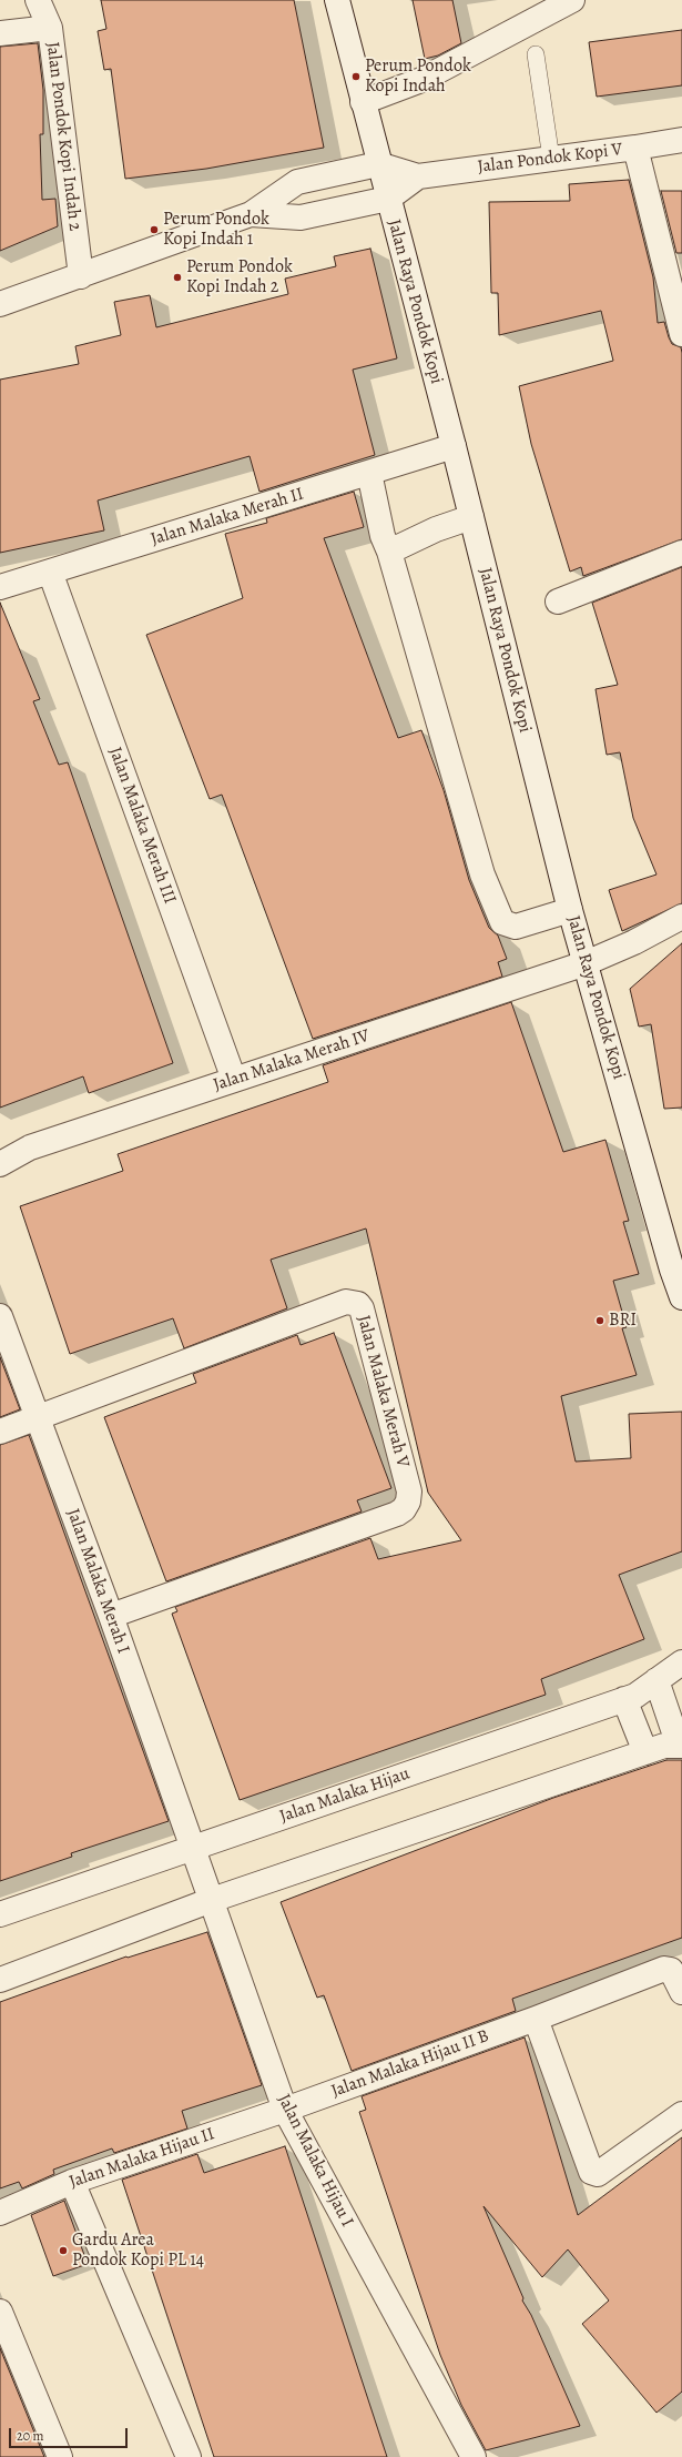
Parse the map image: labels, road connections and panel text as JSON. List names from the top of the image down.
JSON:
{
  "streets": {
    "street": [
      "Jalan Pondok Kopi Indah 2",
      "Jalan Pondok Kopi V",
      "Jalan Raya Pondok Kopi",
      "Jalan Malaka Merah II",
      "Jalan Malaka Merah III",
      "Jalan Malaka Merah IV",
      "Jalan Malaka Merah V",
      "Jalan Malaka Merah I",
      "Jalan Malaka Hijau",
      "Jalan Malaka Hijau II B",
      "Jalan Malaka Hijau II",
      "Jalan Malaka Hijau I"
    ]
  },
  "crossings": [
    ["Jalan Pondok Kopi V", "Jalan Raya Pondok Kopi"],
    ["Jalan Raya Pondok Kopi", "Jalan Malaka Merah II"],
    ["Jalan Raya Pondok Kopi", "Jalan Malaka Merah IV"],
    ["Jalan Malaka Merah II", "Jalan Malaka Merah III"],
    ["Jalan Malaka Merah III", "Jalan Malaka Merah IV"],
    ["Jalan Malaka Merah V", "Jalan Malaka Merah I"],
    ["Jalan Malaka Merah I", "Jalan Malaka Hijau"],
    ["Jalan Malaka Merah I", "Jalan Malaka Hijau I"],
    ["Jalan Malaka Hijau", "Jalan Malaka Hijau I"],
    ["Jalan Malaka Hijau II B", "Jalan Malaka Hijau II"],
    ["Jalan Malaka Hijau II B", "Jalan Malaka Hijau I"],
    ["Jalan Malaka Hijau II", "Jalan Malaka Hijau I"]
  ],
  "places": [
    "Perum Pondok Kopi Indah",
    "Perum Pondok Kopi Indah 1",
    "Perum Pondok Kopi Indah 2",
    "BRI",
    "Gardu Area Pondok Kopi PL 14"
  ],
  "scale_bar": "20 m"
}
